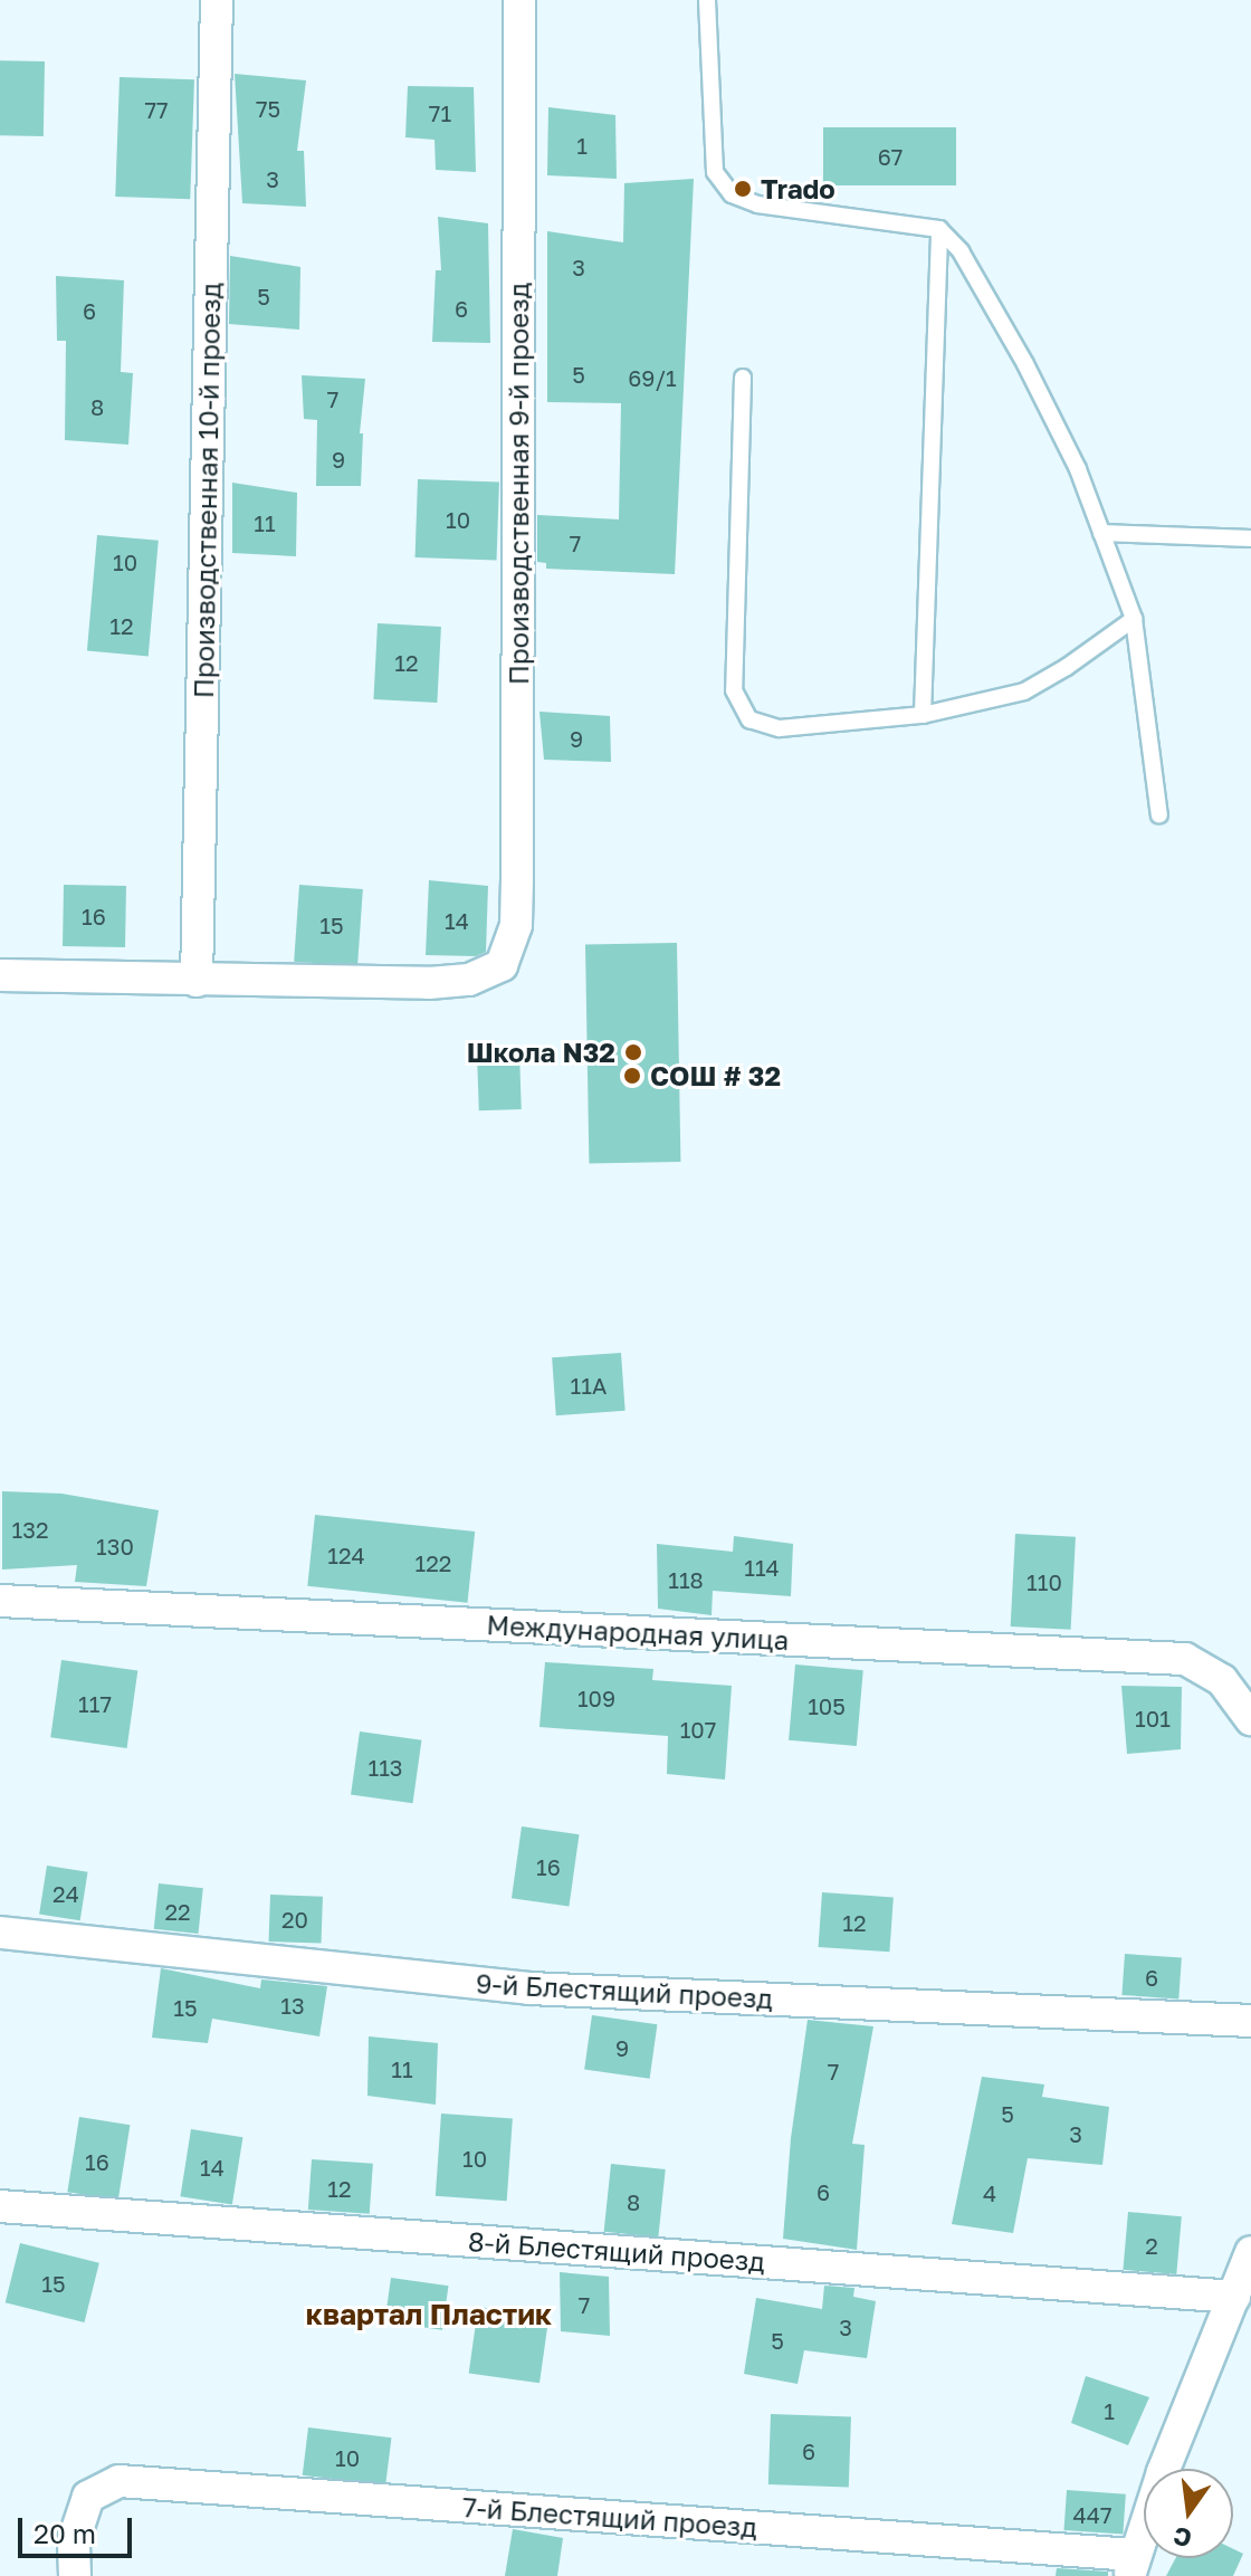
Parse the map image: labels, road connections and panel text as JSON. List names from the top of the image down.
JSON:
{
  "streets": {
    "street": [
      "Производственная 9-й проезд",
      "Производственная 10-й проезд",
      "Международная улица",
      "9-й Блестящий проезд",
      "8-й Блестящий проезд",
      "7-й Блестящий проезд"
    ]
  },
  "crossings": [
    ["Производственная 9-й проезд", "Производственная 10-й проезд"]
  ],
  "districts": ["квартал Пластик"],
  "places": ["Trado", "Школа N32", "СОШ # 32"],
  "house_numbers": [
    "75",
    "77",
    "71",
    "1",
    "67",
    "3",
    "3",
    "5",
    "6",
    "6",
    "5",
    "69/1",
    "7",
    "8",
    "9",
    "10",
    "11",
    "7",
    "10",
    "12",
    "12",
    "9",
    "16",
    "14",
    "15",
    "11А",
    "132",
    "130",
    "124",
    "122",
    "114",
    "118",
    "110",
    "109",
    "117",
    "105",
    "101",
    "107",
    "113",
    "16",
    "24",
    "22",
    "20",
    "12",
    "6",
    "13",
    "15",
    "9",
    "11",
    "7",
    "5",
    "3",
    "10",
    "16",
    "14",
    "12",
    "6",
    "4",
    "8",
    "2",
    "15",
    "7",
    "3",
    "5",
    "1",
    "6",
    "10",
    "447"
  ],
  "scale_bar": "20 m",
  "north": "bottom"
}
